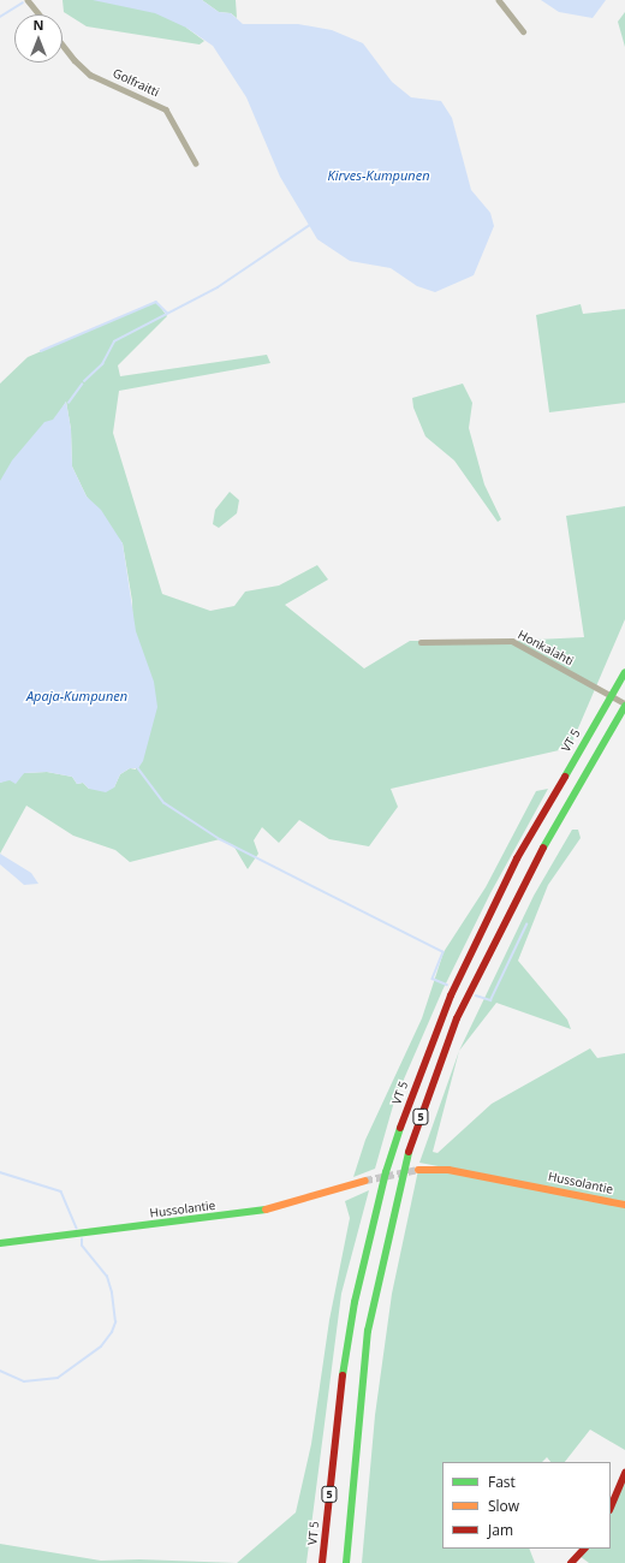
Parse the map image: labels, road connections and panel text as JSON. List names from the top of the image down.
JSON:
{
  "streets": {
    "main road": ["VT 5", "5", "Hussolantie"],
    "street": ["Golfraitti", "Honkalahti"]
  },
  "crossings": [
    ["Honkalahti", "5"]
  ],
  "water": ["Kirves-Kumpunen", "Apaja-Kumpunen"],
  "legend": ["Fast", "Slow", "Jam"],
  "north": "top"
}
